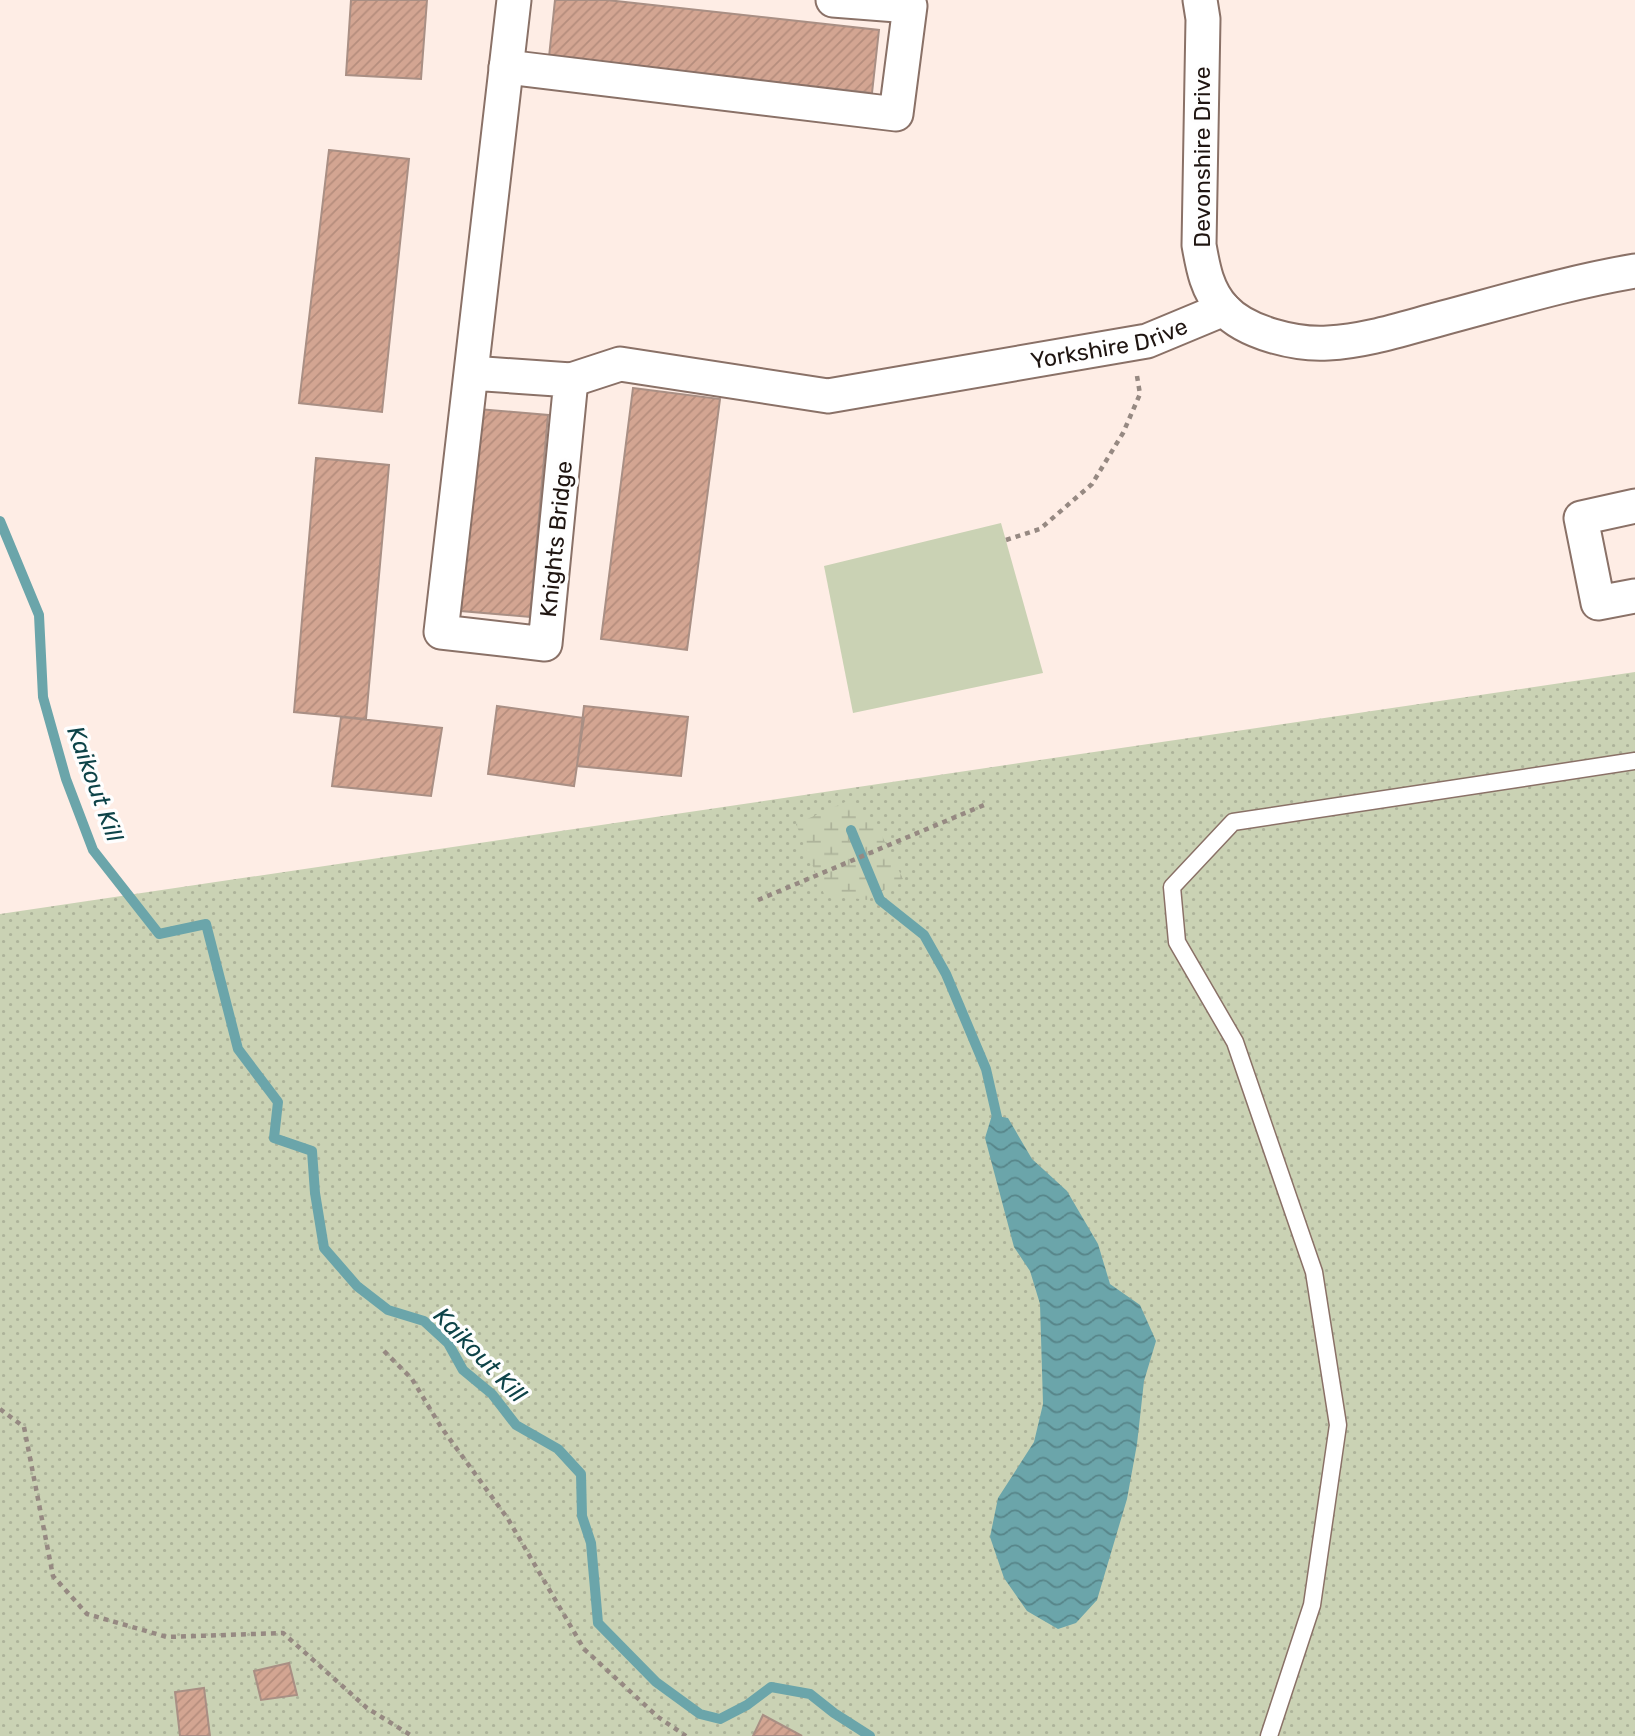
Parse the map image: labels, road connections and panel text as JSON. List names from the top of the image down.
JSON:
{
  "streets": {
    "street": ["Devonshire Drive", "Yorkshire Drive", "Knights Bridge"]
  },
  "crossings": [
    ["Devonshire Drive", "Yorkshire Drive"],
    ["Yorkshire Drive", "Knights Bridge"]
  ],
  "water": ["Kaikout Kill"]
}
